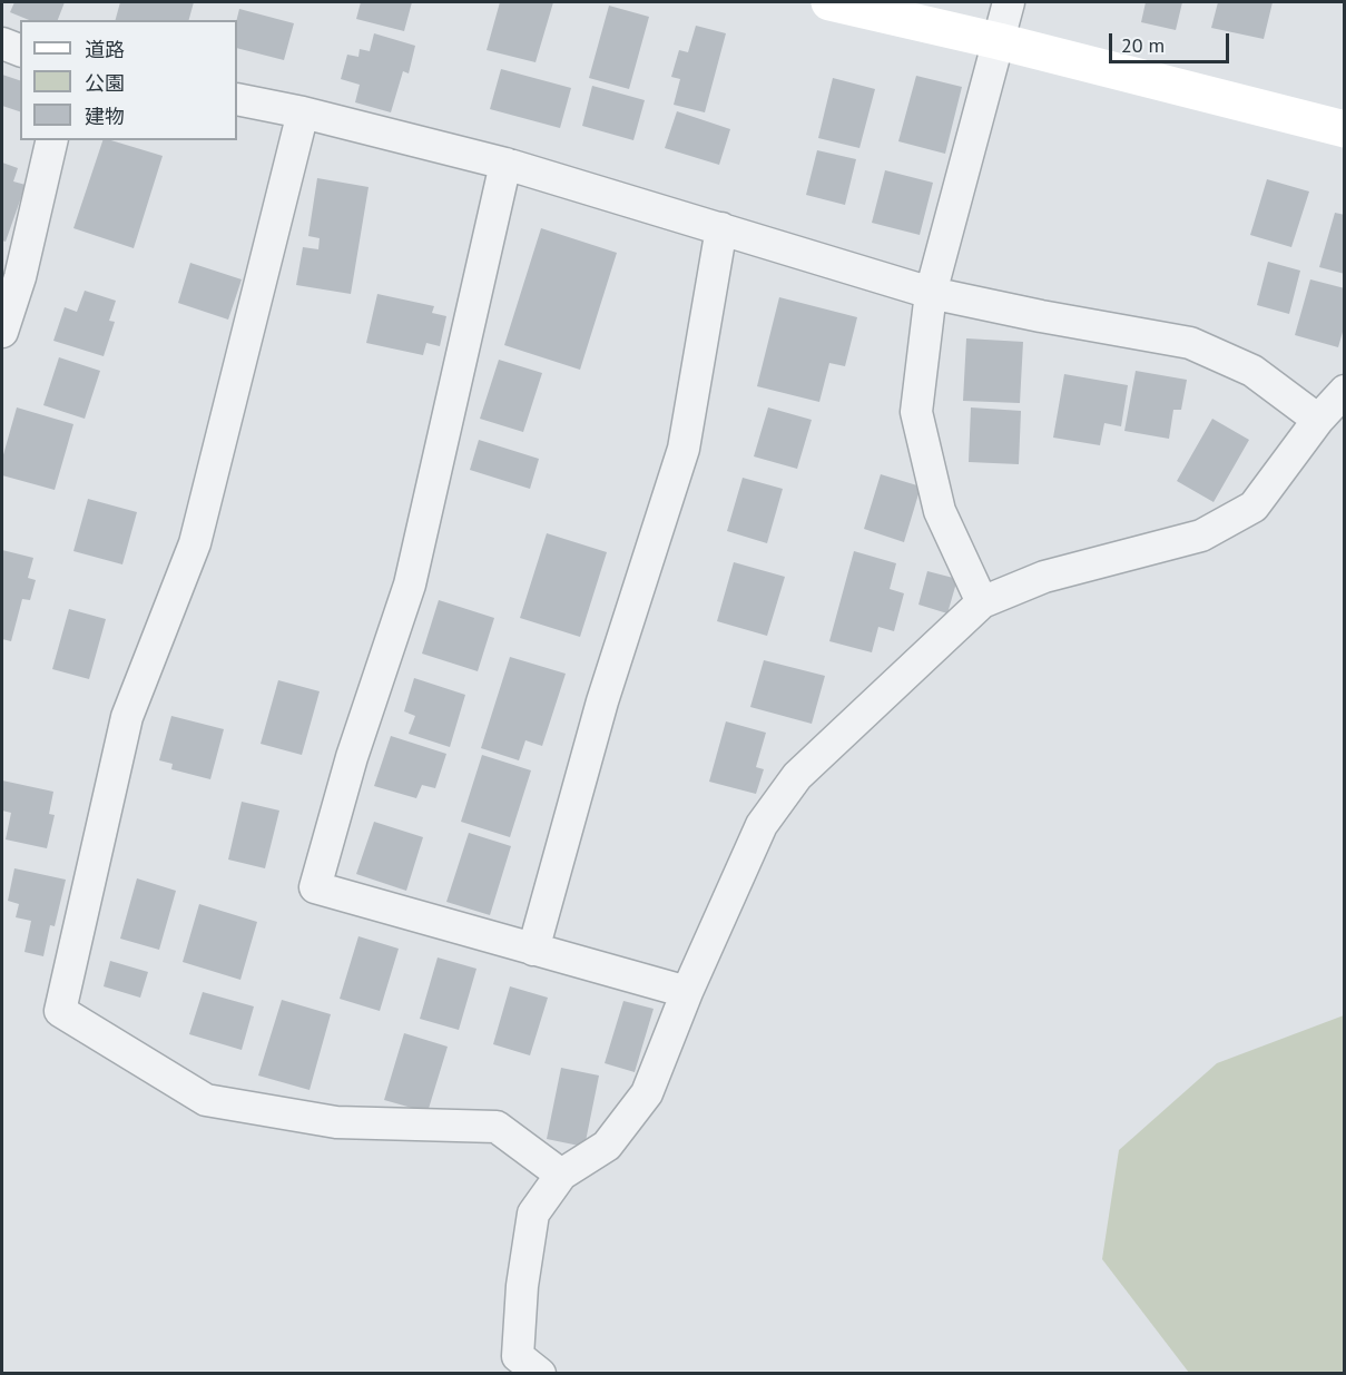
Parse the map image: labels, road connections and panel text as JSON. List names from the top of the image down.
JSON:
{
  "legend": ["道路", "公園", "建物"],
  "scale_bar": "20 m"
}
